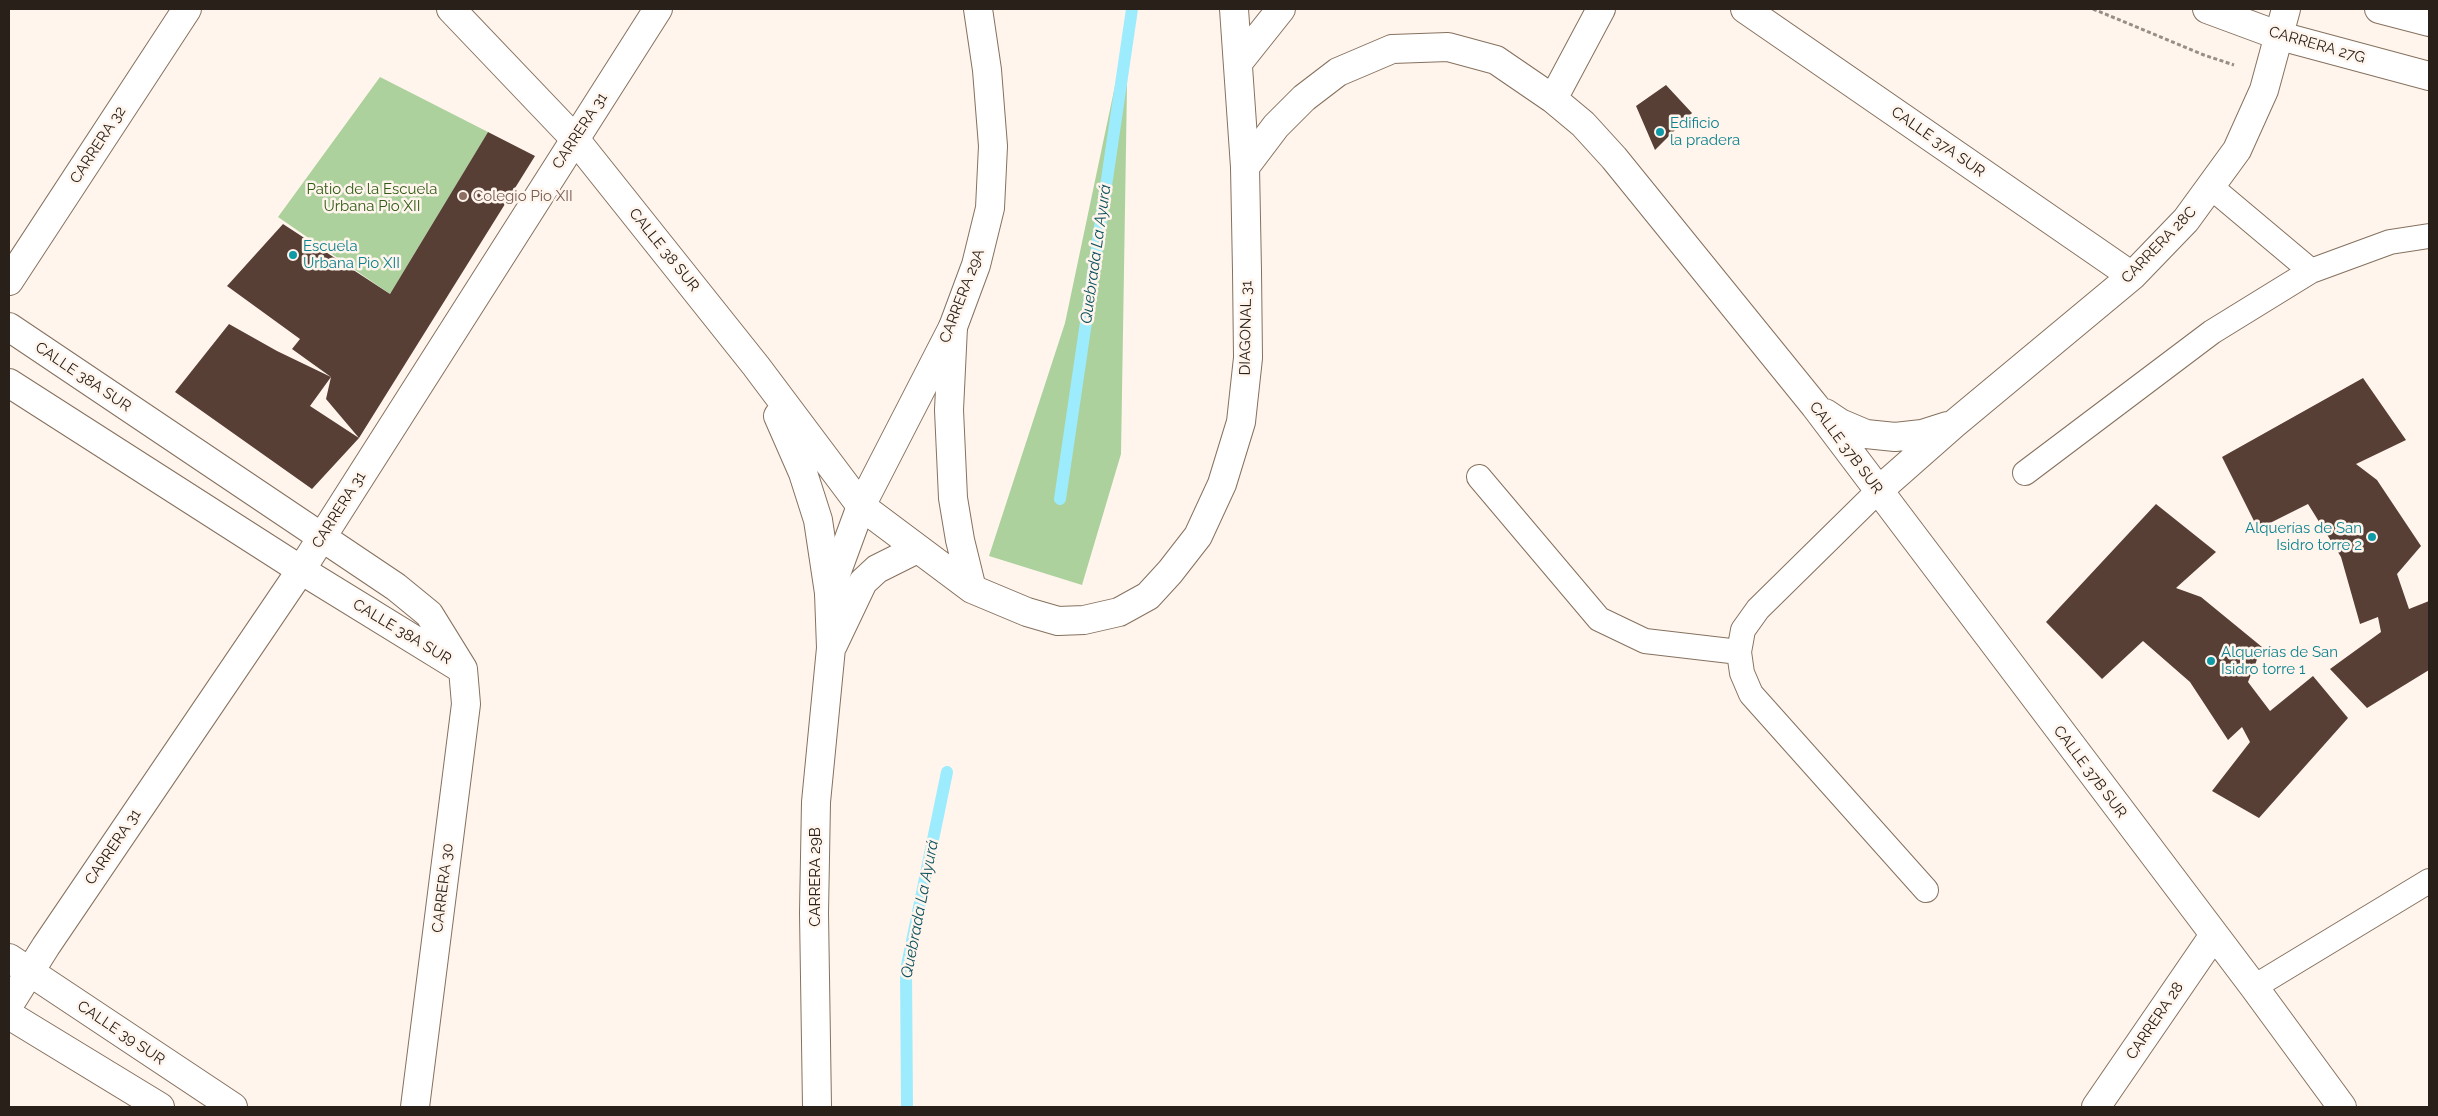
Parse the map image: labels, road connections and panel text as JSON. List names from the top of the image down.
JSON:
{
  "streets": {
    "street": [
      "CARRERA 27G",
      "CARRERA 31",
      "CALLE 37A SUR",
      "CARRERA 32",
      "CARRERA 28C",
      "CALLE 38 SUR",
      "CARRERA 29A",
      "DIAGONAL 31",
      "CALLE 38A SUR",
      "CALLE 37B SUR",
      "CARRERA 29B",
      "CARRERA 30",
      "CARRERA 28",
      "CALLE 39 SUR"
    ]
  },
  "crossings": [
    ["CARRERA 27G", "CARRERA 28C"],
    ["CARRERA 31", "CALLE 38 SUR"],
    ["CARRERA 31", "CALLE 38A SUR"],
    ["CARRERA 31", "CALLE 39 SUR"],
    ["CALLE 37A SUR", "CARRERA 28C"],
    ["CARRERA 28C", "CALLE 37B SUR"],
    ["CALLE 38 SUR", "CARRERA 29A"],
    ["CALLE 38 SUR", "DIAGONAL 31"],
    ["CALLE 38 SUR", "CARRERA 29B"],
    ["CARRERA 29A", "DIAGONAL 31"],
    ["CARRERA 29A", "CARRERA 29B"],
    ["DIAGONAL 31", "CALLE 37B SUR"],
    ["DIAGONAL 31", "CARRERA 29B"],
    ["CALLE 38A SUR", "CARRERA 30"],
    ["CALLE 37B SUR", "CARRERA 28"]
  ],
  "water": ["Quebrada La Ayurá"],
  "parks": ["Patio de la Escuela Urbana Pio XII"],
  "places": [
    "Edificio la pradera",
    "Colegio Pio XII",
    "Escuela Urbana Pio XII",
    "Alquerías de San Isidro torre 2",
    "Alquerías de San Isidro torre 1"
  ]
}
